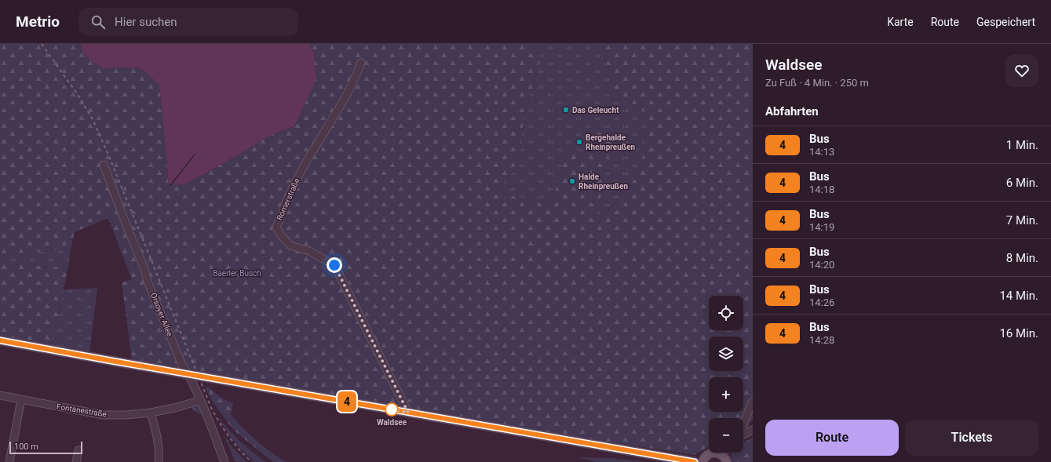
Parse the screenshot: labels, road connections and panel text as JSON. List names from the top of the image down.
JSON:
{
  "streets": {
    "street": ["Römerstraße", "Orsoyer Allee", "Fontanestraße"]
  },
  "crossings": [
    ["Orsoyer Allee", "Fontanestraße"]
  ],
  "parks": ["Baerler Busch"],
  "places": [
    "Das Geleucht",
    "Bergehalde Rheinpreußen",
    "Halde Rheinpreußen",
    "Waldsee"
  ],
  "lines": ["bus line 4"],
  "scale_bar": "100 m",
  "page": {
    "header": "Metrio",
    "search": "Hier suchen",
    "nav": ["Karte", "Route", "Gespeichert"],
    "on_map": "4",
    "heading": [
      ["Waldsee", "Zu Fuß · 4 Min. · 250 m"],
      "Abfahrten"
    ],
    "list": [
      {
        "mark": "4",
        "name": "Bus",
        "note": "14:13",
        "value": "1 Min."
      },
      {
        "mark": "4",
        "name": "Bus",
        "note": "14:18",
        "value": "6 Min."
      },
      {
        "mark": "4",
        "name": "Bus",
        "note": "14:19",
        "value": "7 Min."
      },
      {
        "mark": "4",
        "name": "Bus",
        "note": "14:20",
        "value": "8 Min."
      },
      {
        "mark": "4",
        "name": "Bus",
        "note": "14:26",
        "value": "14 Min."
      },
      {
        "mark": "4",
        "name": "Bus",
        "note": "14:28",
        "value": "16 Min."
      }
    ],
    "map_buttons": ["+", "−"],
    "buttons": ["Route", "Tickets"],
    "scale": "100 m"
  }
}
